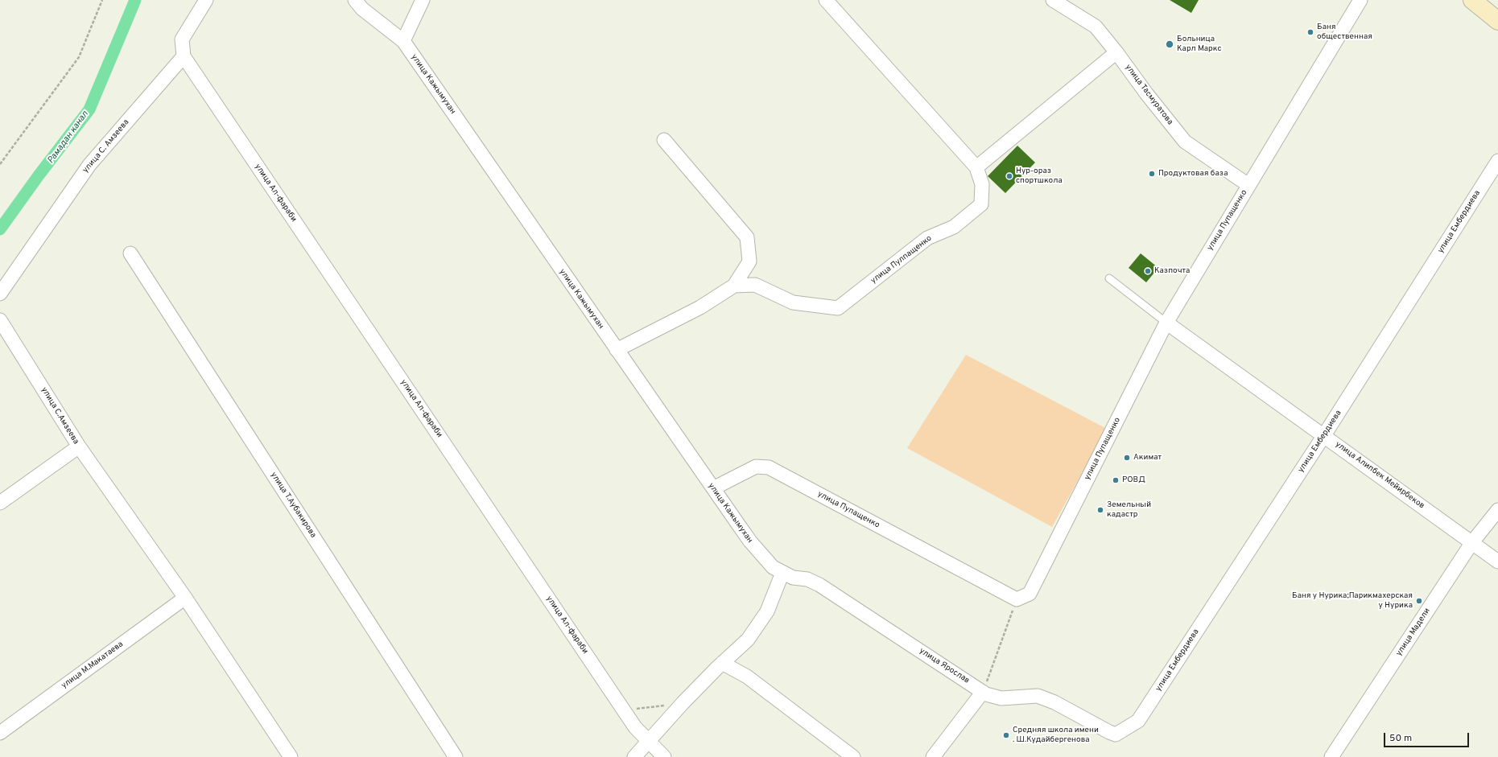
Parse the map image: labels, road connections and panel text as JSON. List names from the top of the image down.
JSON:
{
  "streets": {
    "street": [
      "улица Кажымухан",
      "улица Тасмуратова",
      "улица С. Амзеева",
      "улица Ал-фараби",
      "улица Пупащенко",
      "улица Ембердиева",
      "улица Пулпащенко",
      "улица С.Амзеева",
      "улица Алипбек Мейирбеков",
      "улица Т.Аубакирова",
      "улица Мадели",
      "улица М.Макатаева",
      "улица Ярослав"
    ]
  },
  "crossings": [
    ["улица Кажымухан", "улица Пупащенко"],
    ["улица Кажымухан", "улица Ярослав"],
    ["улица Тасмуратова", "улица Пупащенко"],
    ["улица С. Амзеева", "улица Ал-фараби"],
    ["улица Пупащенко", "улица Алипбек Мейирбеков"],
    ["улица Ембердиева", "улица Алипбек Мейирбеков"],
    ["улица Ембердиева", "улица Ярослав"],
    ["улица Алипбек Мейирбеков", "улица Мадели"]
  ],
  "water": ["Рамадан канал"],
  "places": [
    "Баня общественная",
    "Больница Карл Маркс",
    "Продуктовая база",
    "Нур-ораз спортшкола",
    "Казпочта",
    "Акимат",
    "РОВД",
    "Земельный кадастр",
    "Баня у Нурика;Парикмахерская у Нурика",
    "Средняя школа имени . Ш.Кудайбергенова"
  ],
  "scale_bar": "50 m"
}
